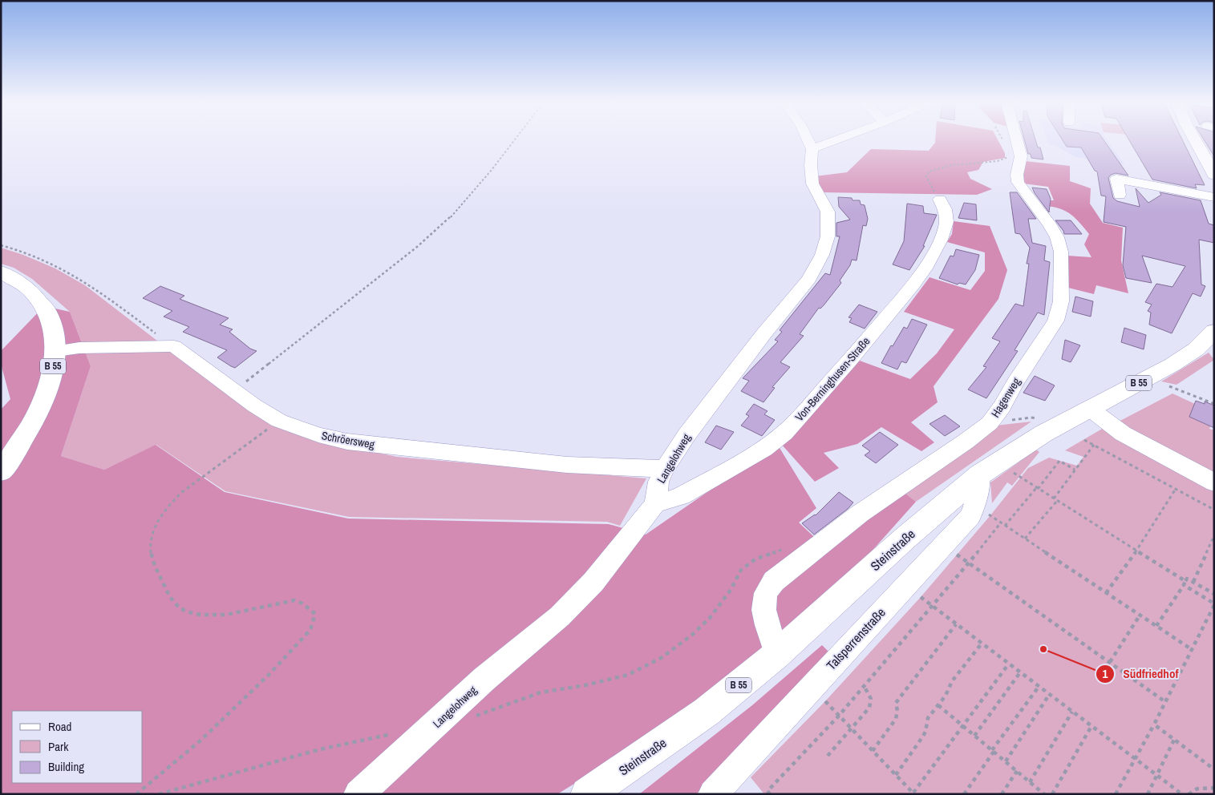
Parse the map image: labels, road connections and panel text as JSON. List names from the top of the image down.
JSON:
{
  "streets": {
    "main road": ["B 55", "Steinstraße"],
    "street": [
      "Von-Berninghusen-Straße",
      "Hagenweg",
      "Schröersweg",
      "Langelohweg",
      "Talsperrenstraße"
    ]
  },
  "crossings": [
    ["Von-Berninghusen-Straße", "Langelohweg"],
    ["Hagenweg", "Steinstraße"],
    ["Schröersweg", "Langelohweg"],
    ["Steinstraße", "Talsperrenstraße"]
  ],
  "places": ["Südfriedhof"],
  "legend": ["Road", "Park", "Building"]
}
